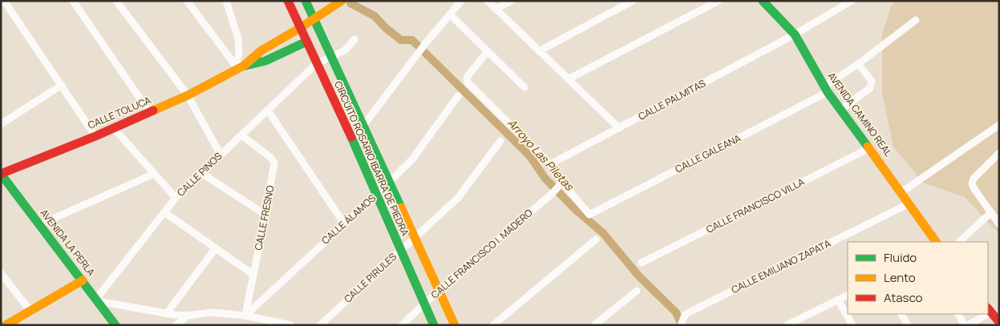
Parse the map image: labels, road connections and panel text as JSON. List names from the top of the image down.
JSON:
{
  "streets": {
    "main road": [
      "CALLE TOLUCA",
      "AVENIDA CAMINO REAL",
      "CIRCUITO ROSARIO IBARRA DE PIEDRA",
      "AVENIDA LA PERLA"
    ],
    "street": [
      "CALLE PALMITAS",
      "CALLE GALEANA",
      "CALLE PINOS",
      "CALLE FRANCISCO VILLA",
      "CALLE FRESNO",
      "CALLE ÁLAMOS",
      "CALLE FRANCISCO I. MADERO",
      "CALLE EMILIANO ZAPATA",
      "CALLE PIRULES"
    ]
  },
  "crossings": [
    ["CALLE PALMITAS", "AVENIDA CAMINO REAL"],
    ["CALLE TOLUCA", "CIRCUITO ROSARIO IBARRA DE PIEDRA"],
    ["CALLE TOLUCA", "AVENIDA LA PERLA"],
    ["AVENIDA CAMINO REAL", "CALLE GALEANA"],
    ["AVENIDA CAMINO REAL", "CALLE FRANCISCO VILLA"],
    ["AVENIDA CAMINO REAL", "CALLE EMILIANO ZAPATA"],
    ["CALLE GALEANA", "CALLE FRANCISCO I. MADERO"],
    ["CIRCUITO ROSARIO IBARRA DE PIEDRA", "CALLE PINOS"],
    ["CIRCUITO ROSARIO IBARRA DE PIEDRA", "CALLE ÁLAMOS"],
    ["CIRCUITO ROSARIO IBARRA DE PIEDRA", "CALLE FRANCISCO I. MADERO"],
    ["CIRCUITO ROSARIO IBARRA DE PIEDRA", "CALLE PIRULES"],
    ["CALLE PINOS", "CALLE FRESNO"],
    ["CALLE PINOS", "AVENIDA LA PERLA"],
    ["CALLE FRESNO", "CALLE ÁLAMOS"]
  ],
  "water": ["Arroyo Las Piletas"],
  "legend": ["Fluido", "Lento", "Atasco"]
}
